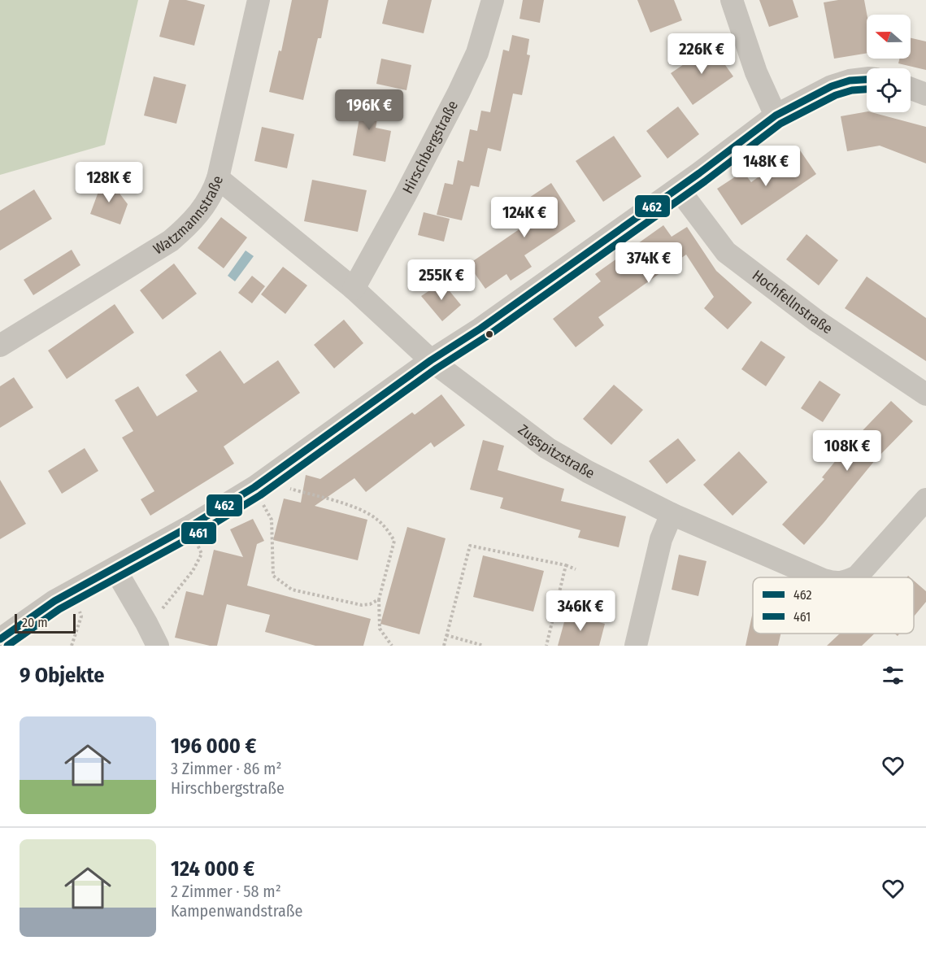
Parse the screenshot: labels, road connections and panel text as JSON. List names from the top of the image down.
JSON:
{
  "streets": {
    "street": [
      "Hirschbergstraße",
      "Watzmannstraße",
      "Hochfellnstraße",
      "Zugspitzstraße"
    ]
  },
  "crossings": [
    ["Hirschbergstraße", "Zugspitzstraße"],
    ["Watzmannstraße", "Zugspitzstraße"]
  ],
  "lines": ["transit line 462", "transit line 461"],
  "legend": ["462", "461"],
  "scale_bar": "20 m",
  "north": "left",
  "page": {
    "price": [
      "226K €",
      "196K €",
      "148K €",
      "128K €",
      "124K €",
      "374K €",
      "255K €",
      "108K €",
      "346K €"
    ],
    "scale": "20 m",
    "heading": "9 Objekte",
    "list": [
      {
        "name": "196 000 €",
        "note": "3 Zimmer · 86 m² · Hirschbergstraße"
      },
      {
        "name": "124 000 €",
        "note": "2 Zimmer · 58 m² · Kampenwandstraße"
      }
    ]
  }
}
